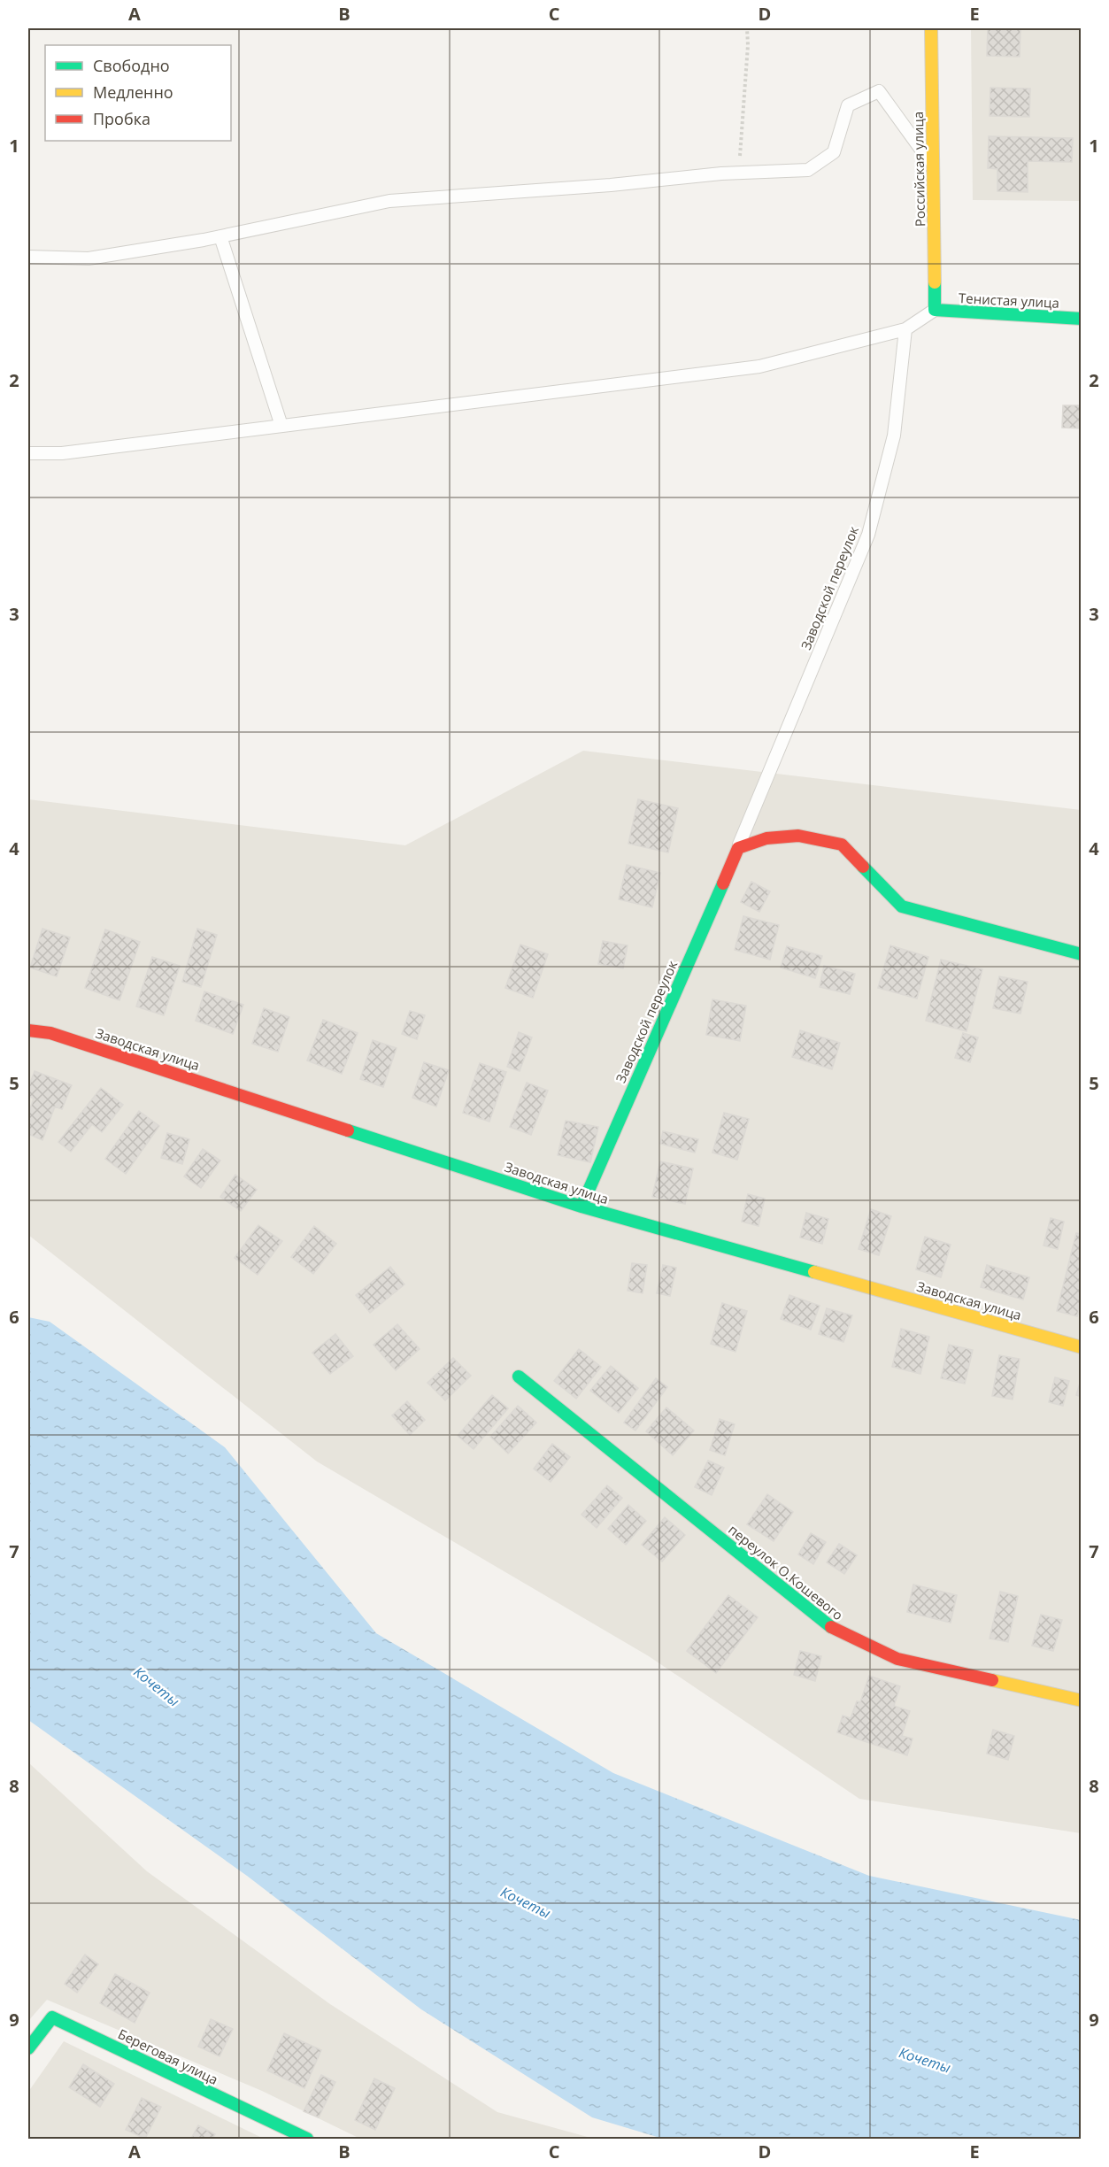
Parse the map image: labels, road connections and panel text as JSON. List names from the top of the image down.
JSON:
{
  "streets": {
    "street": [
      "Российская улица",
      "Тенистая улица",
      "Заводской переулок",
      "Заводская улица",
      "переулок О.Кошевого",
      "Береговая улица"
    ]
  },
  "crossings": [
    ["Российская улица", "Тенистая улица"],
    ["Заводской переулок", "Заводская улица"]
  ],
  "water": ["Кочеты"],
  "legend": ["Свободно", "Медленно", "Пробка"],
  "grid": {
    "columns": [
      "A",
      "B",
      "C",
      "D",
      "E"
    ],
    "rows": [
      "1",
      "2",
      "3",
      "4",
      "5",
      "6",
      "7",
      "8",
      "9"
    ]
  }
}
